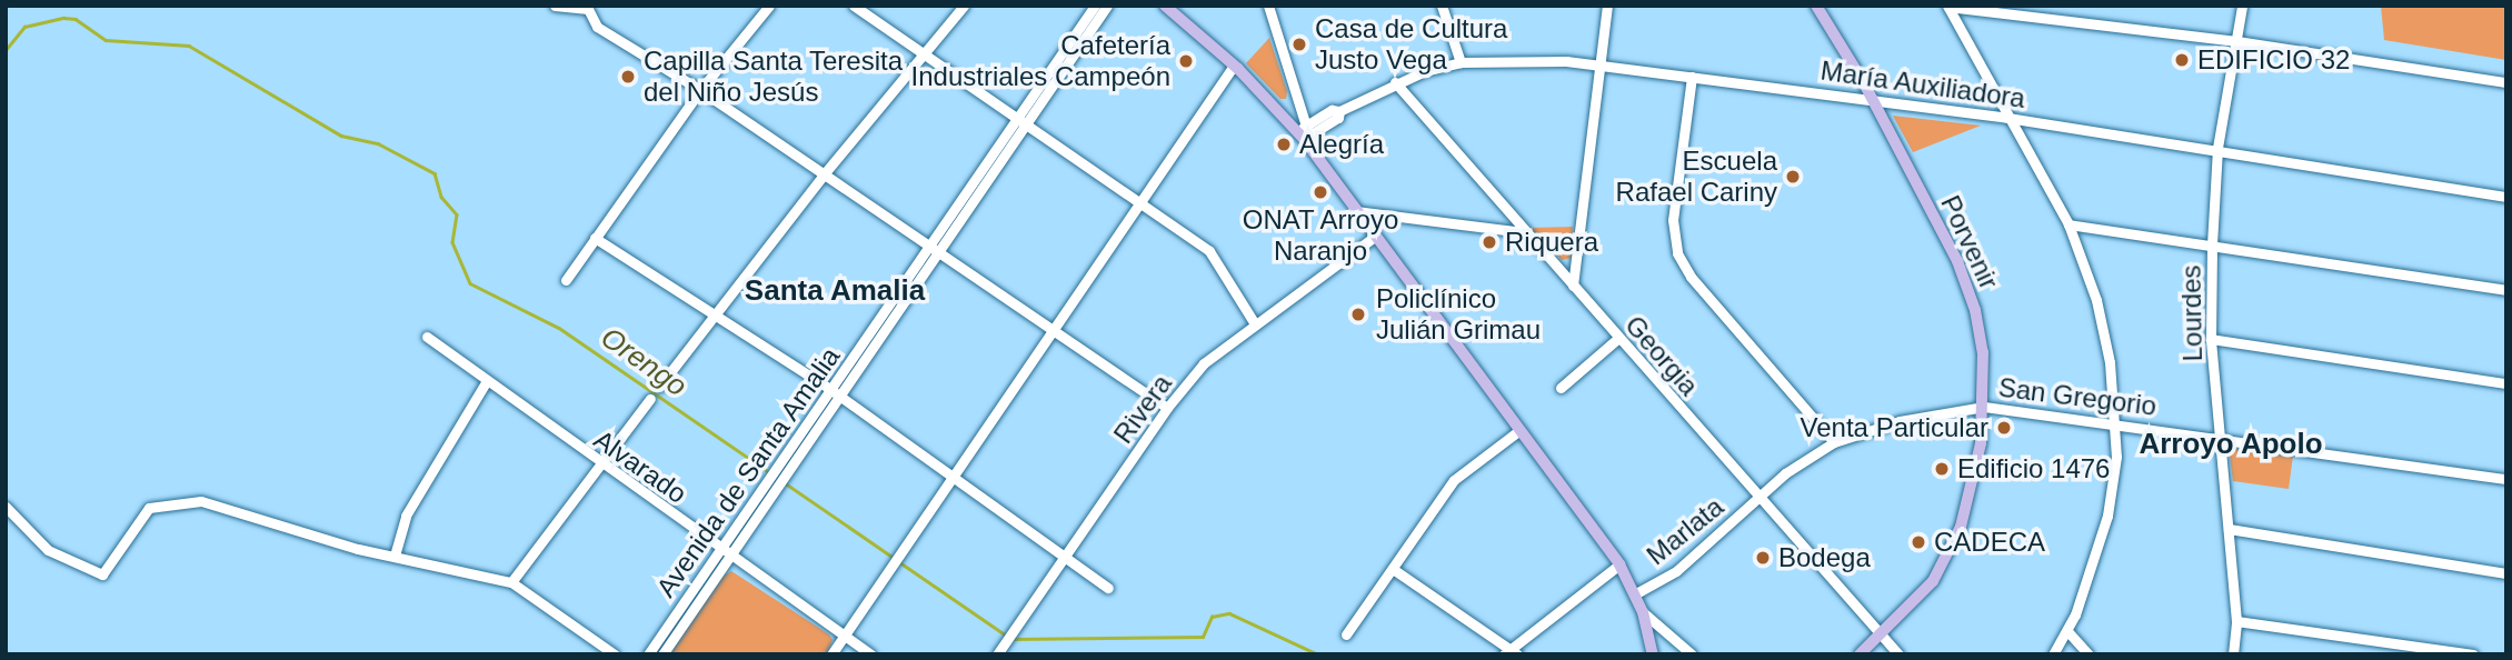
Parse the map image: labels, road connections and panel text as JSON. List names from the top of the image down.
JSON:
{
  "streets": {
    "main road": ["Porvenir"],
    "street": [
      "María Auxiliadora",
      "Lourdes",
      "Georgia",
      "San Gregorio",
      "Rivera",
      "Alvarado",
      "Avenida de Santa Amalia",
      "Marlata"
    ]
  },
  "crossings": [
    ["María Auxiliadora", "Porvenir"],
    ["María Auxiliadora", "Lourdes"],
    ["María Auxiliadora", "Georgia"],
    ["Porvenir", "Georgia"],
    ["Porvenir", "San Gregorio"],
    ["Lourdes", "San Gregorio"],
    ["Georgia", "San Gregorio"],
    ["Georgia", "Marlata"],
    ["San Gregorio", "Marlata"],
    ["Alvarado", "Avenida de Santa Amalia"]
  ],
  "districts": ["Santa Amalia", "Arroyo Apolo"],
  "water": ["Orengo"],
  "places": [
    "Casa de Cultura Justo Vega",
    "EDIFICIO 32",
    "Cafetería Industriales Campeón",
    "Capilla Santa Teresita del Niño Jesús",
    "Alegría",
    "Escuela Rafael Cariny",
    "ONAT Arroyo Naranjo",
    "Riquera",
    "Policlínico Julián Grimau",
    "Venta Particular",
    "Edificio 1476",
    "CADECA",
    "Bodega"
  ]
}
